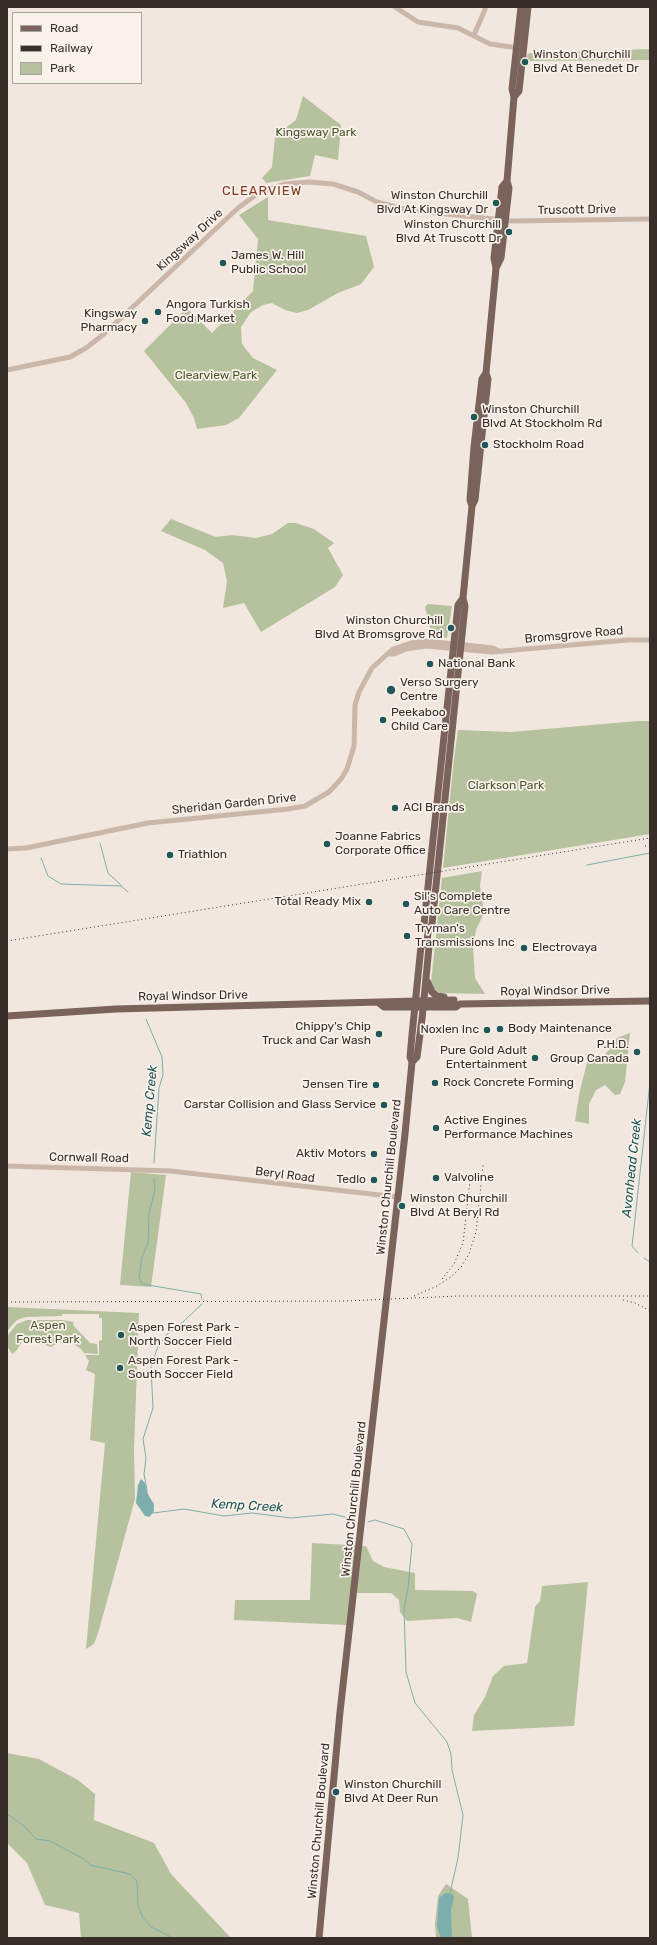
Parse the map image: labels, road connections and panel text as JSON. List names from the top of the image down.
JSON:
{
  "streets": {
    "main road": ["Royal Windsor Drive", "Winston Churchill Boulevard"],
    "street": [
      "Truscott Drive",
      "Kingsway Drive",
      "Bromsgrove Road",
      "Sheridan Garden Drive",
      "Cornwall Road",
      "Beryl Road"
    ]
  },
  "crossings": [
    ["Truscott Drive", "Kingsway Drive"],
    ["Truscott Drive", "Winston Churchill Boulevard"],
    ["Kingsway Drive", "Winston Churchill Boulevard"],
    ["Bromsgrove Road", "Sheridan Garden Drive"],
    ["Bromsgrove Road", "Winston Churchill Boulevard"],
    ["Sheridan Garden Drive", "Winston Churchill Boulevard"],
    ["Royal Windsor Drive", "Winston Churchill Boulevard"],
    ["Cornwall Road", "Beryl Road"],
    ["Beryl Road", "Winston Churchill Boulevard"]
  ],
  "districts": ["CLEARVIEW"],
  "water": ["Kemp Creek", "Avonhead Creek"],
  "parks": [
    "Kingsway Park",
    "Clearview Park",
    "Clarkson Park",
    "Aspen Forest Park"
  ],
  "places": [
    "Winston Churchill Blvd At Benedet Dr",
    "Winston Churchill Blvd At Kingsway Dr",
    "Winston Churchill Blvd At Truscott Dr",
    "James W. Hill Public School",
    "Angora Turkish Food Market",
    "Kingsway Pharmacy",
    "Winston Churchill Blvd At Stockholm Rd",
    "Stockholm Road",
    "Winston Churchill Blvd At Bromsgrove Rd",
    "National Bank",
    "Verso Surgery Centre",
    "Peekaboo Child Care",
    "ACI Brands",
    "Joanne Fabrics Corporate Office",
    "Triathlon",
    "Total Ready Mix",
    "Sil's Complete Auto Care Centre",
    "Tryman's Transmissions Inc",
    "Electrovaya",
    "Body Maintenance",
    "Noxlen Inc",
    "Chippy's Chip Truck and Car Wash",
    "P.H.D. Group Canada",
    "Pure Gold Adult Entertainment",
    "Rock Concrete Forming",
    "Jensen Tire",
    "Carstar Collision and Glass Service",
    "Active Engines Performance Machines",
    "Aktiv Motors",
    "Valvoline",
    "Tedlo",
    "Winston Churchill Blvd At Beryl Rd",
    "Aspen Forest Park - North Soccer Field",
    "Aspen Forest Park - South Soccer Field",
    "Winston Churchill Blvd At Deer Run"
  ],
  "legend": ["Road", "Railway", "Park"]
}
